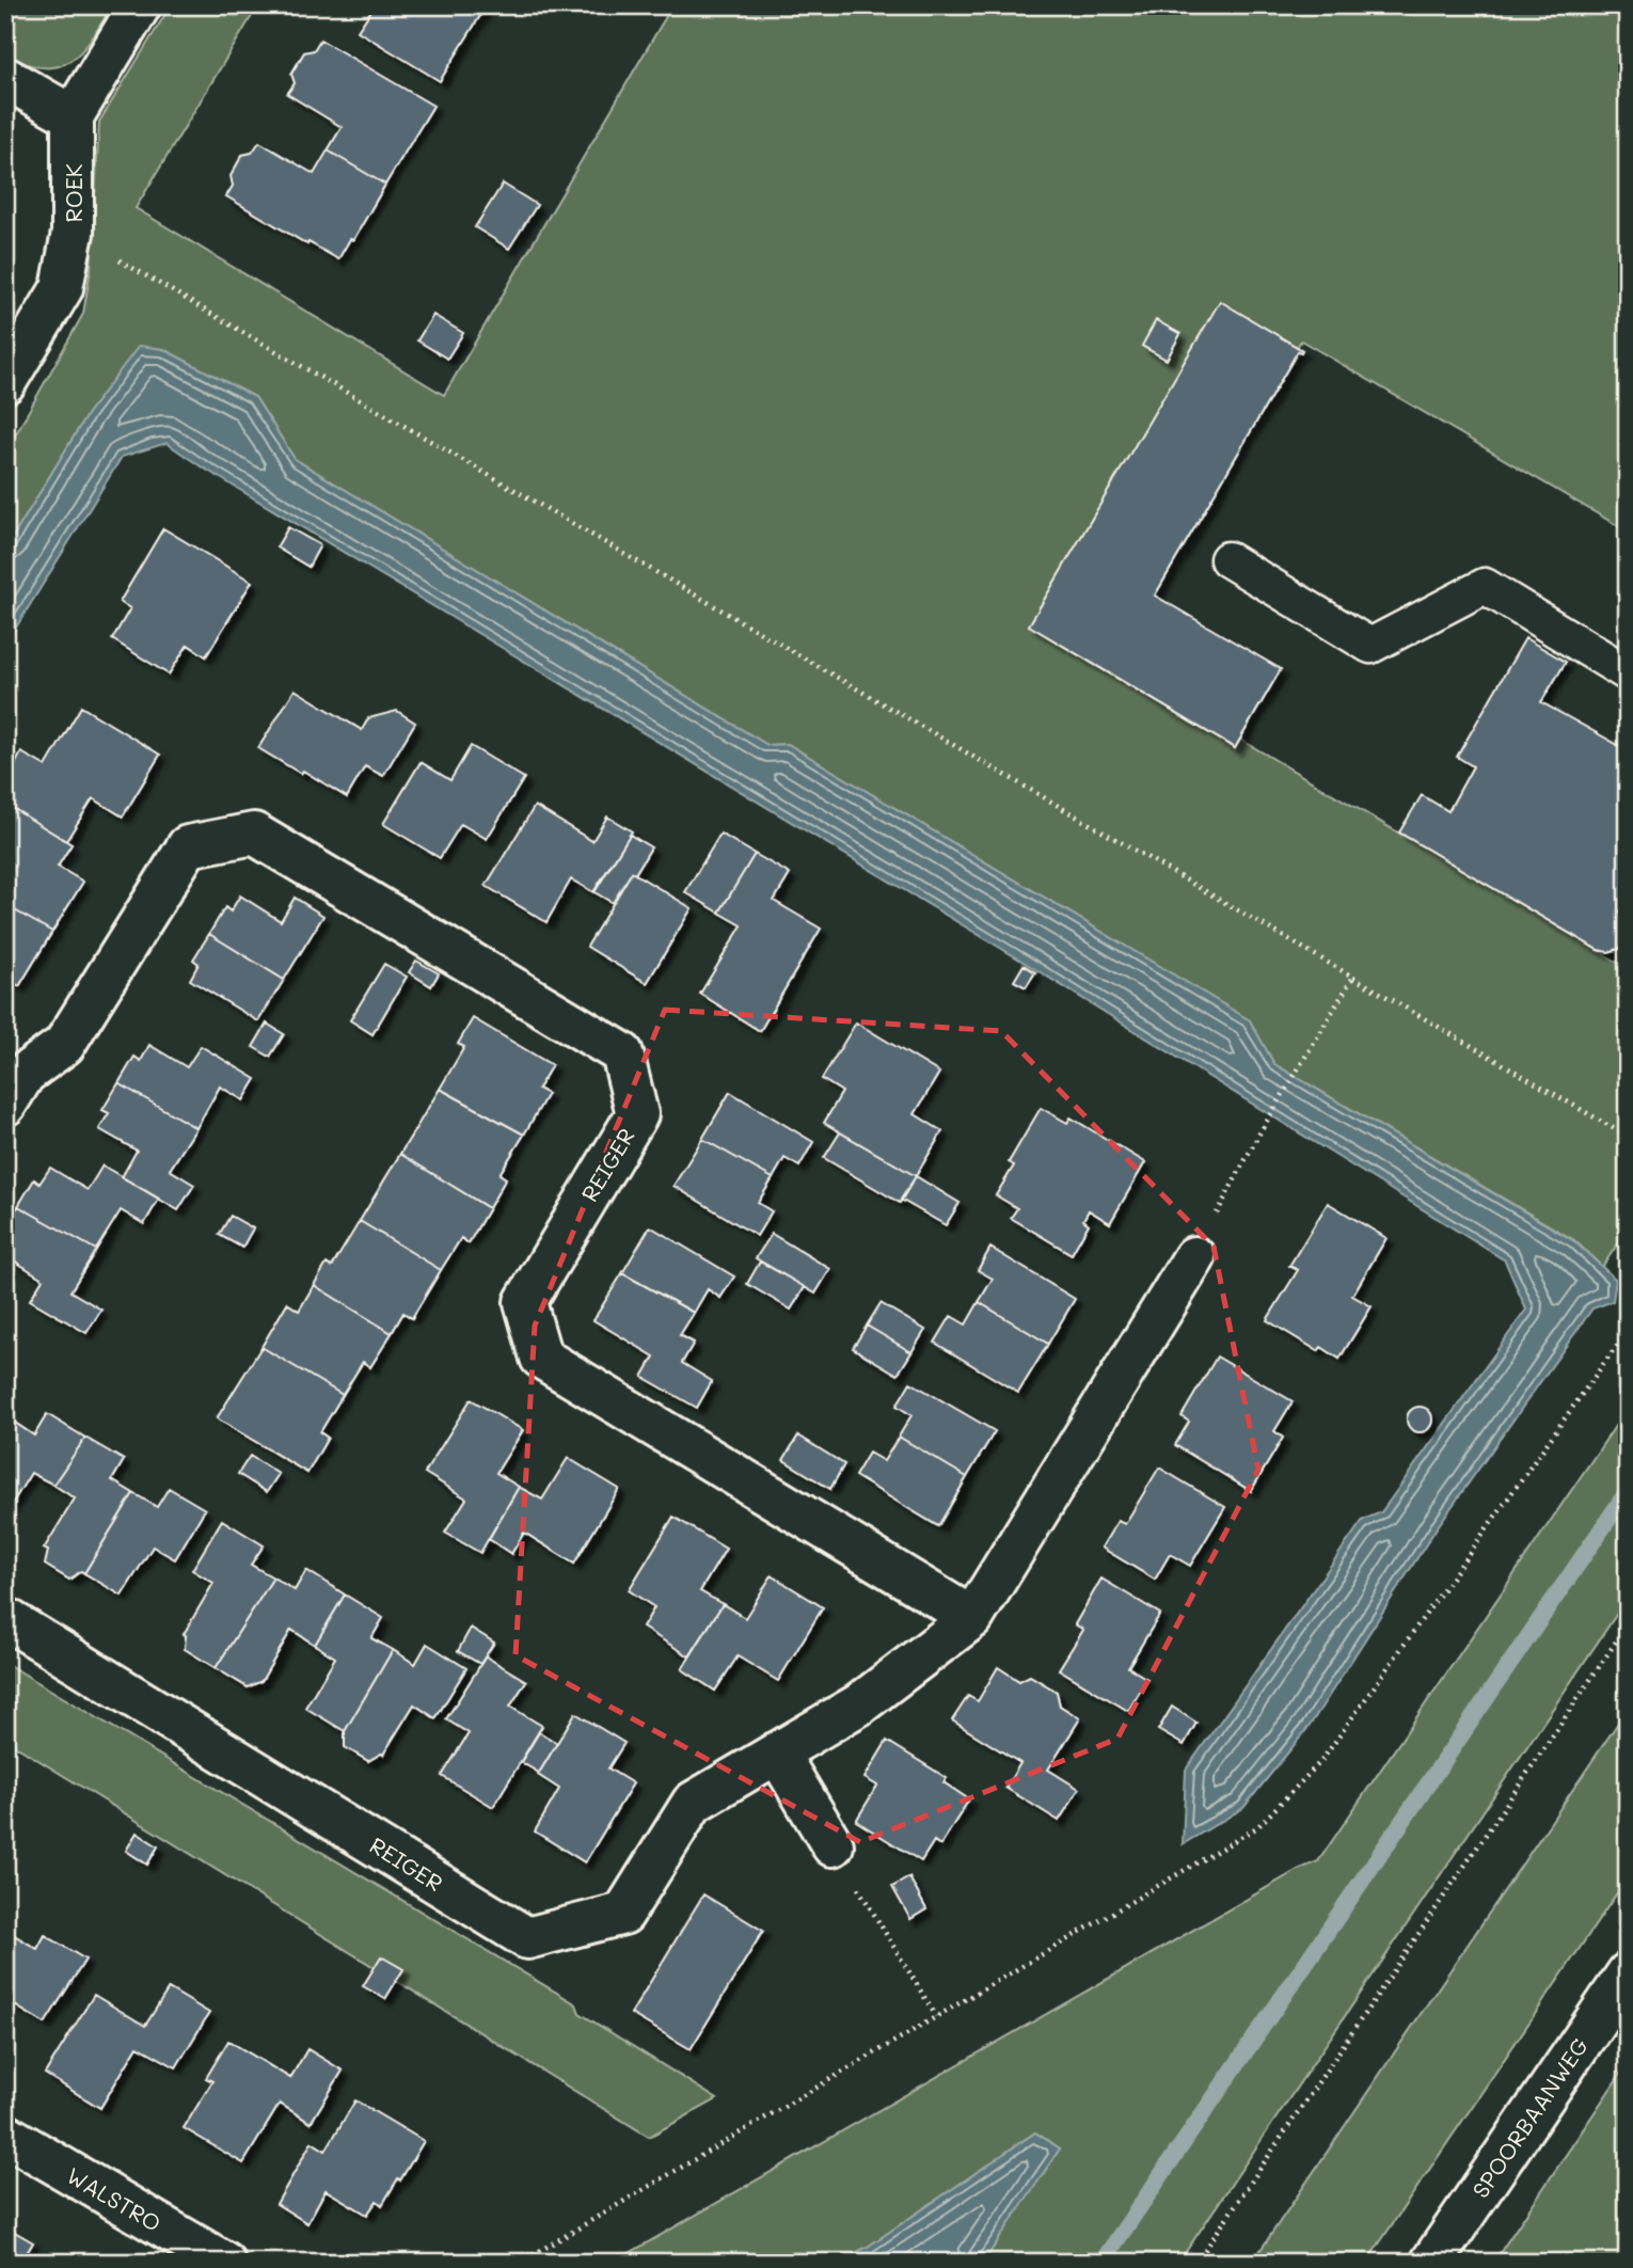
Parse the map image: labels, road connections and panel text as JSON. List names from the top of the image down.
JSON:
{
  "streets": {
    "street": [
      "ROEK",
      "REIGER",
      "SPOORBAANWEG",
      "WALSTRO"
    ]
  }
}
